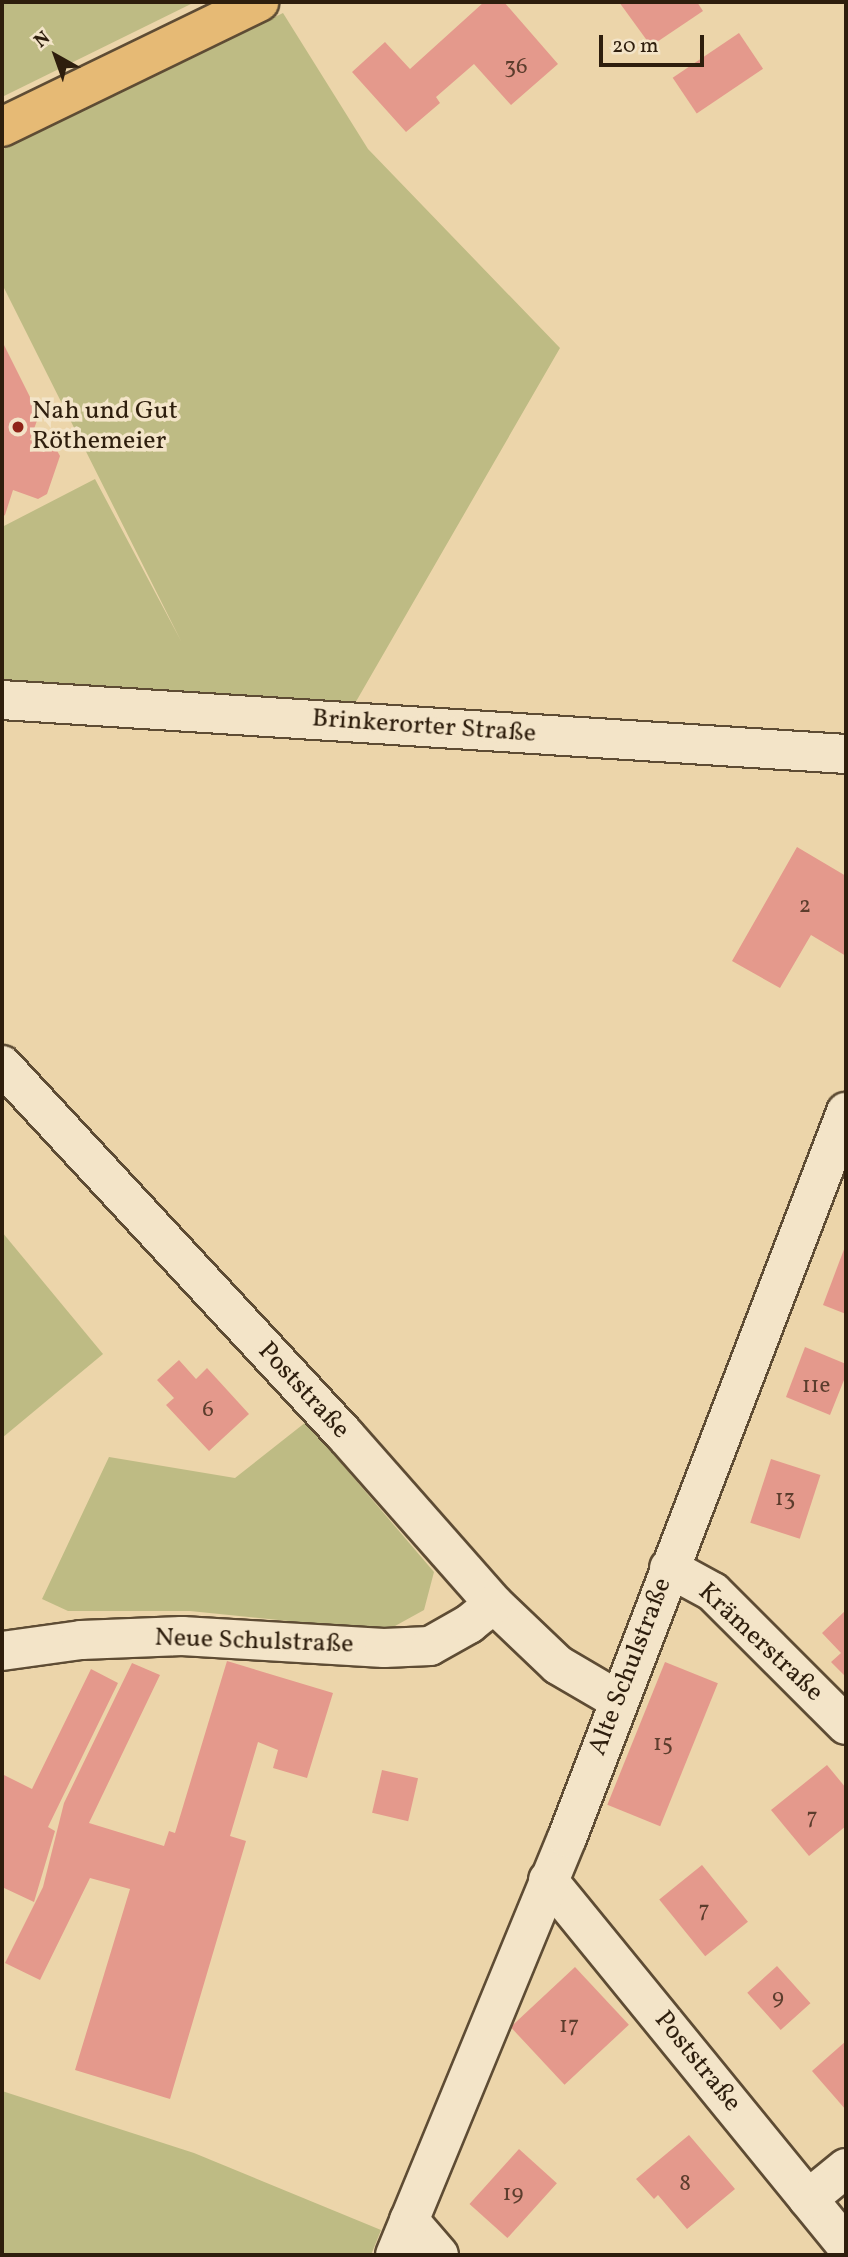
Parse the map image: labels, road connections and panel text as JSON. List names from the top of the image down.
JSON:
{
  "streets": {
    "street": [
      "Brinkerorter Straße",
      "Poststraße",
      "Neue Schulstraße",
      "Krämerstraße",
      "Alte Schulstraße"
    ]
  },
  "crossings": [
    ["Poststraße", "Neue Schulstraße"],
    ["Poststraße", "Alte Schulstraße"],
    ["Krämerstraße", "Alte Schulstraße"]
  ],
  "places": ["Nah und Gut Röthemeier"],
  "house_numbers": [
    "36",
    "2",
    "11e",
    "6",
    "13",
    "15",
    "7",
    "7",
    "9",
    "17",
    "8",
    "19"
  ],
  "scale_bar": "20 m",
  "north": "top left"
}
